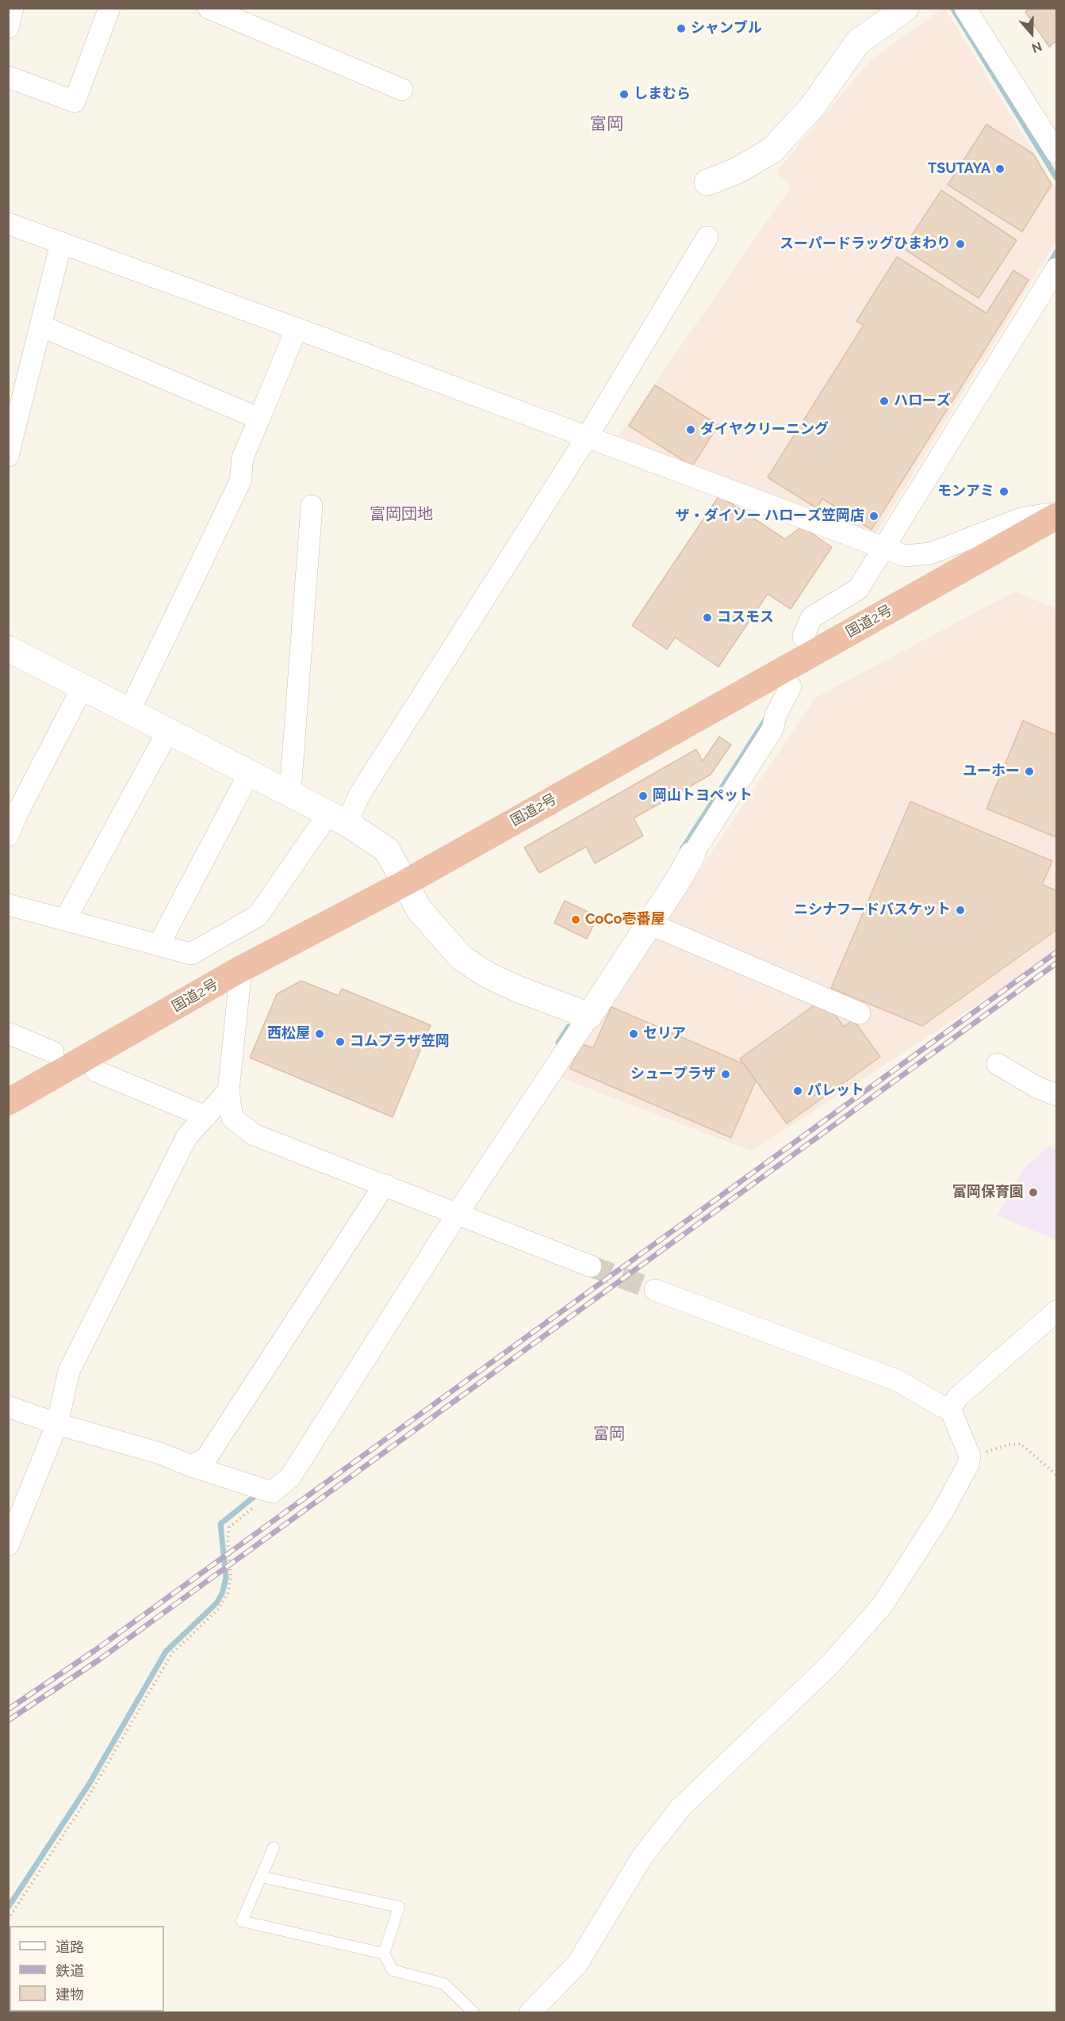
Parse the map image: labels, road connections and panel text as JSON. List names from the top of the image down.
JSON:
{
  "streets": {
    "highway": ["国道2号"]
  },
  "districts": ["富岡", "富岡団地", "富岡"],
  "places": [
    "シャンブル",
    "しまむら",
    "TSUTAYA",
    "スーパードラッグひまわり",
    "ハローズ",
    "ダイヤクリーニング",
    "モンアミ",
    "ザ・ダイソー ハローズ笠岡店",
    "コスモス",
    "ユーホー",
    "岡山トヨペット",
    "ニシナフードバスケット",
    "CoCo壱番屋",
    "西松屋",
    "セリア",
    "コムプラザ笠岡",
    "シュープラザ",
    "パレット",
    "富岡保育園"
  ],
  "legend": ["道路", "鉄道", "建物"],
  "north": "bottom"
}
